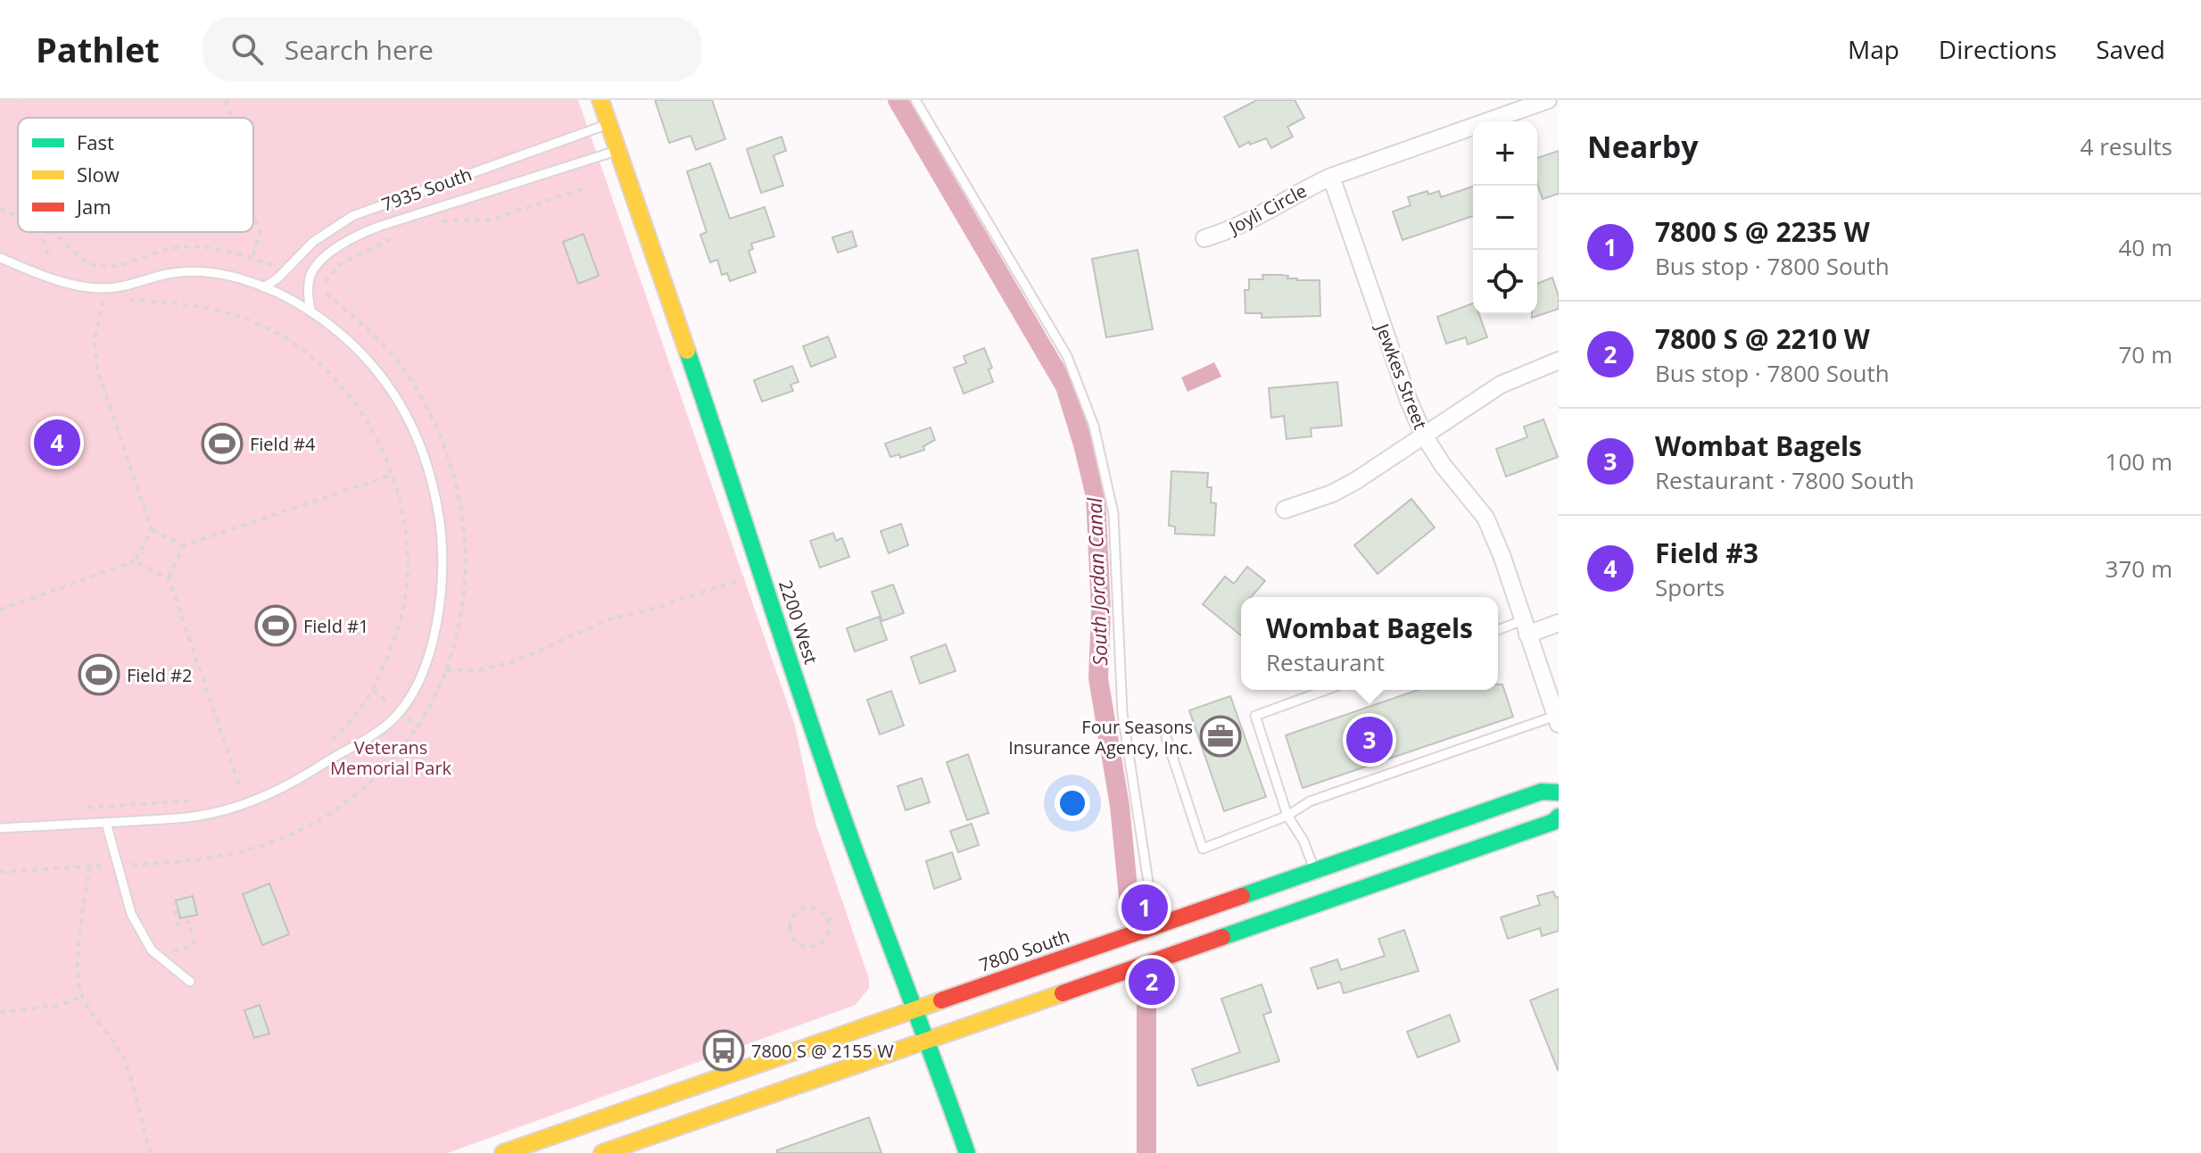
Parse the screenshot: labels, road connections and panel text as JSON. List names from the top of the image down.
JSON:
{
  "streets": {
    "main road": ["2200 West", "7800 South"],
    "street": ["Joyli Circle", "Jewkes Street"],
    "lane": ["7935 South"]
  },
  "crossings": [
    ["7935 South", "2200 West"],
    ["Joyli Circle", "Jewkes Street"],
    ["2200 West", "7800 South"]
  ],
  "water": ["South Jordan Canal"],
  "parks": ["Veterans Memorial Park"],
  "places": {
    "sports": ["Field #4", "Field #1", "Field #2"],
    "office": ["Four Seasons Insurance Agency, Inc."],
    "bus stop": ["7800 S @ 2155 W"]
  },
  "legend": ["Fast", "Slow", "Jam"],
  "page": {
    "header": "Pathlet",
    "search": "Search here",
    "nav": ["Map", "Directions", "Saved"],
    "heading": ["Nearby", "4 results"],
    "map_buttons": ["+", "−"],
    "list": [
      {
        "mark": "1",
        "name": "7800 S @ 2235 W",
        "note": "Bus stop · 7800 South",
        "value": "40 m"
      },
      {
        "mark": "2",
        "name": "7800 S @ 2210 W",
        "note": "Bus stop · 7800 South",
        "value": "70 m"
      },
      {
        "mark": "3",
        "name": "Wombat Bagels",
        "note": "Restaurant · 7800 South",
        "value": "100 m"
      },
      {
        "mark": "4",
        "name": "Field #3",
        "note": "Sports",
        "value": "370 m"
      }
    ],
    "pins": [
      "4",
      "3",
      "1",
      "2"
    ],
    "popup": ["Wombat Bagels", "Restaurant"]
  }
}
